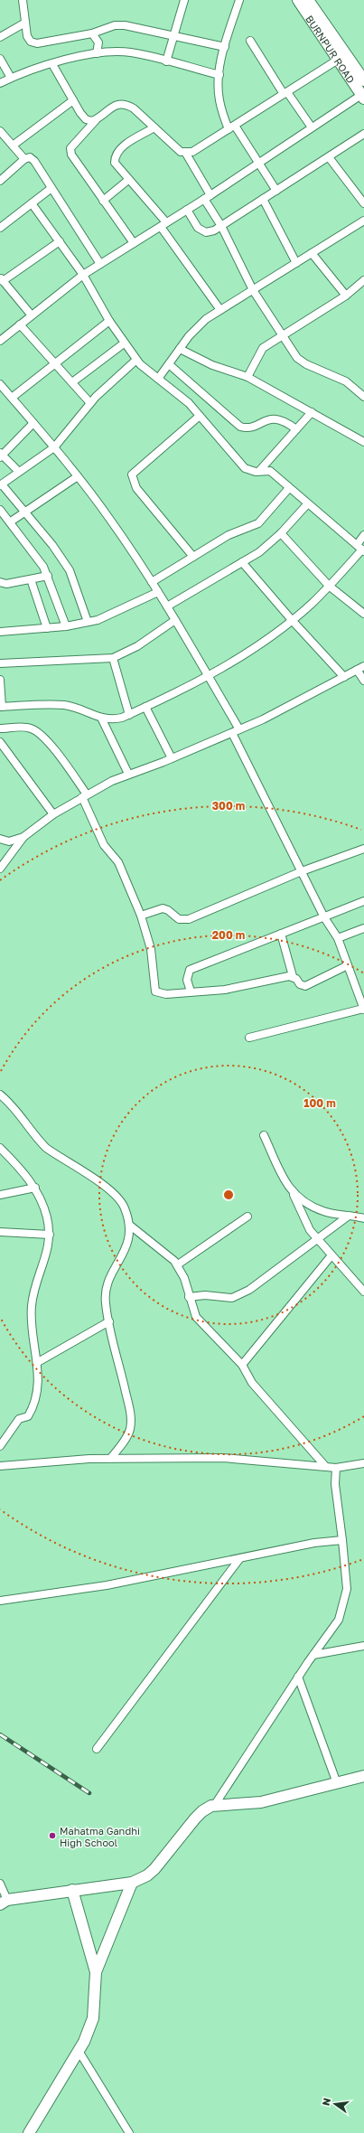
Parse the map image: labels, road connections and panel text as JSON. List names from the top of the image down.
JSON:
{
  "streets": {
    "street": ["BURNPUR ROAD"]
  },
  "places": ["Mahatma Gandhi High School"],
  "north": "left",
  "rings": ["300 m", "200 m", "100 m"]
}
